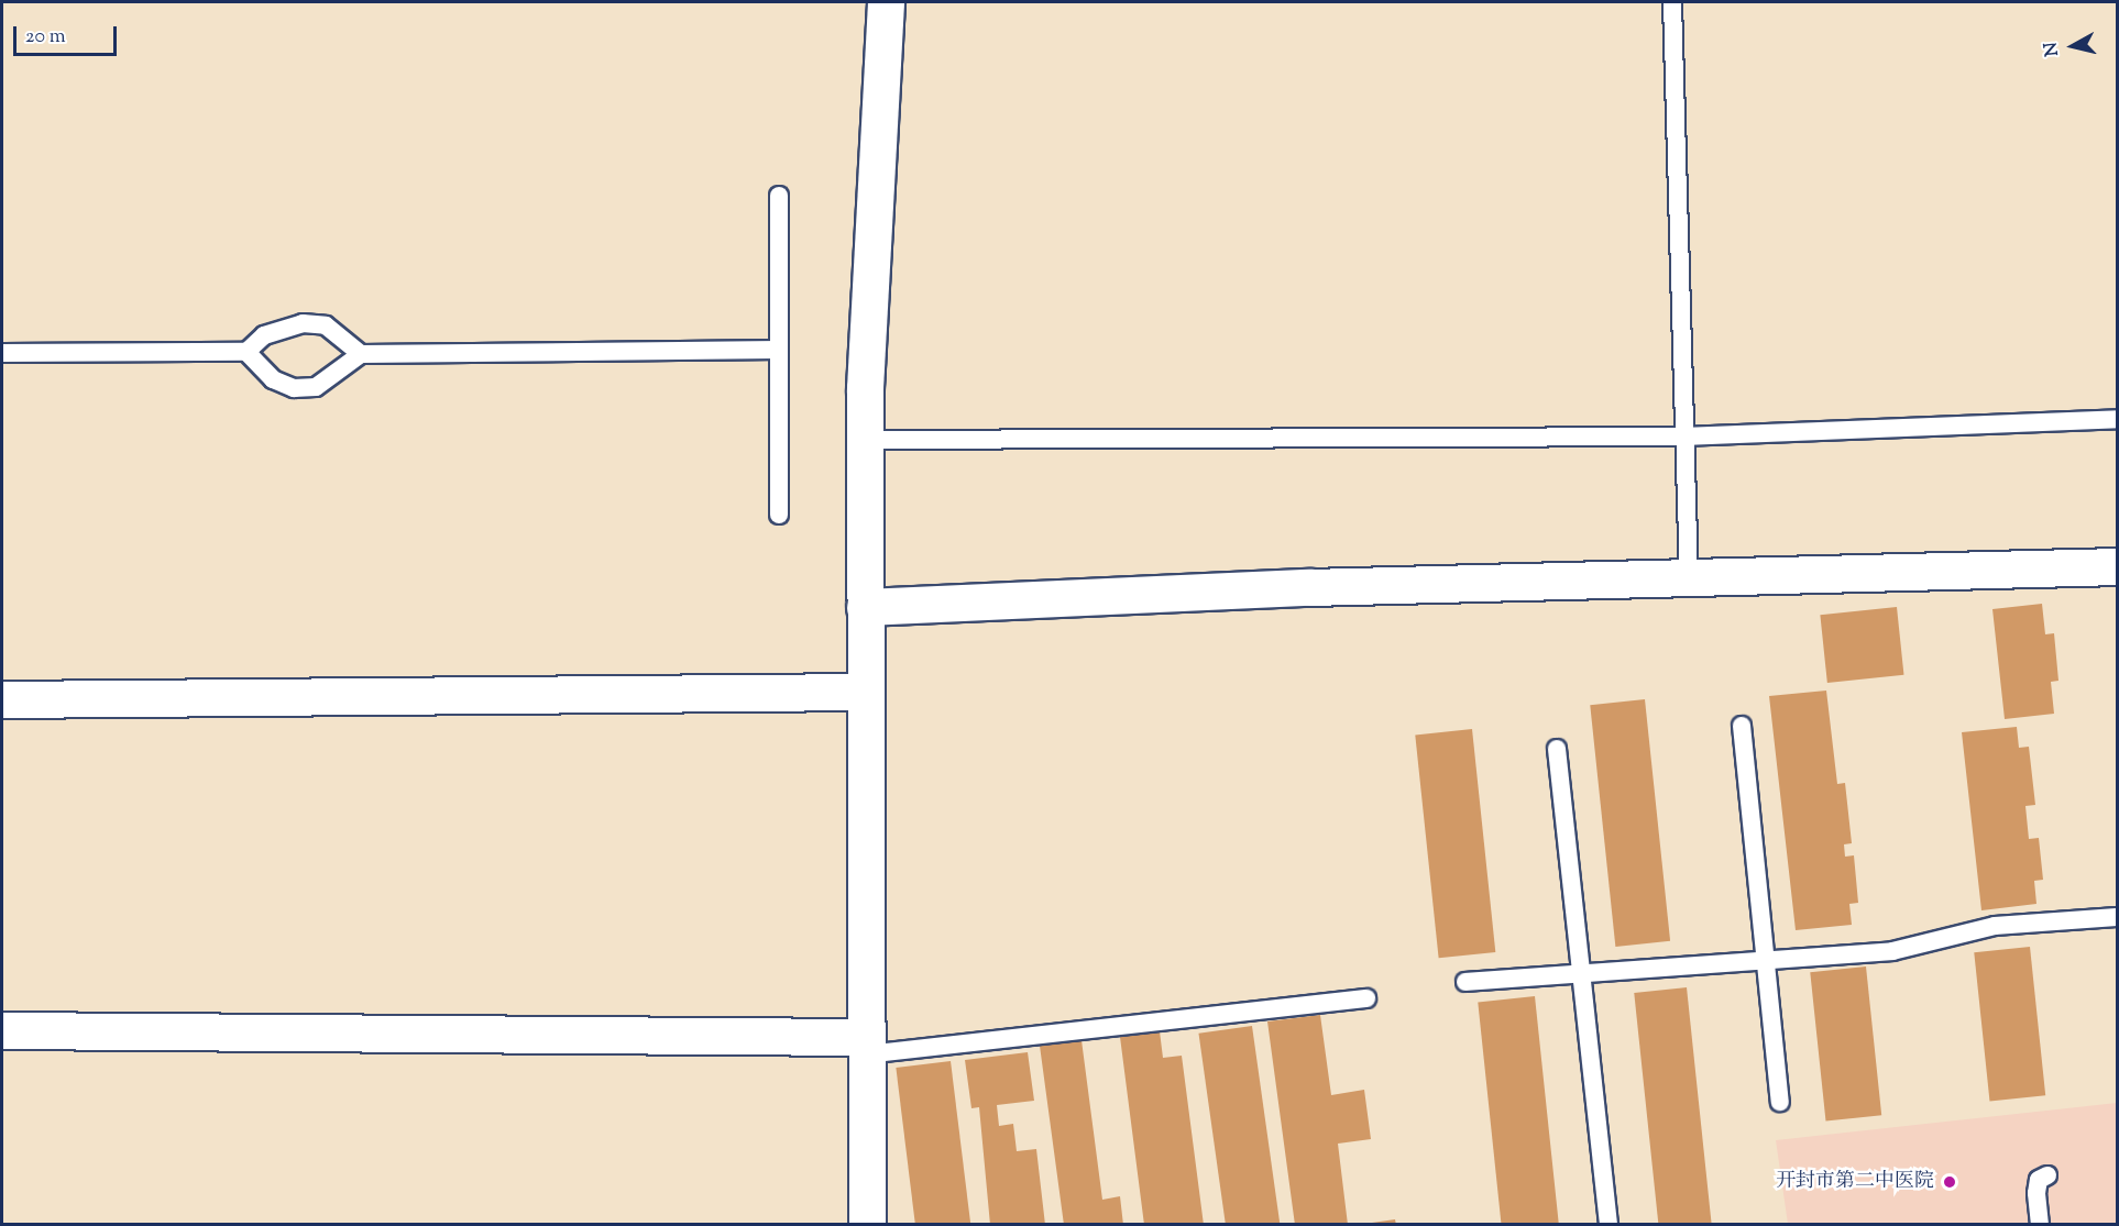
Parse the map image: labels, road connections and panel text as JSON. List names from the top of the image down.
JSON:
{
  "places": ["开封市第二中医院"],
  "scale_bar": "20 m",
  "north": "left"
}
